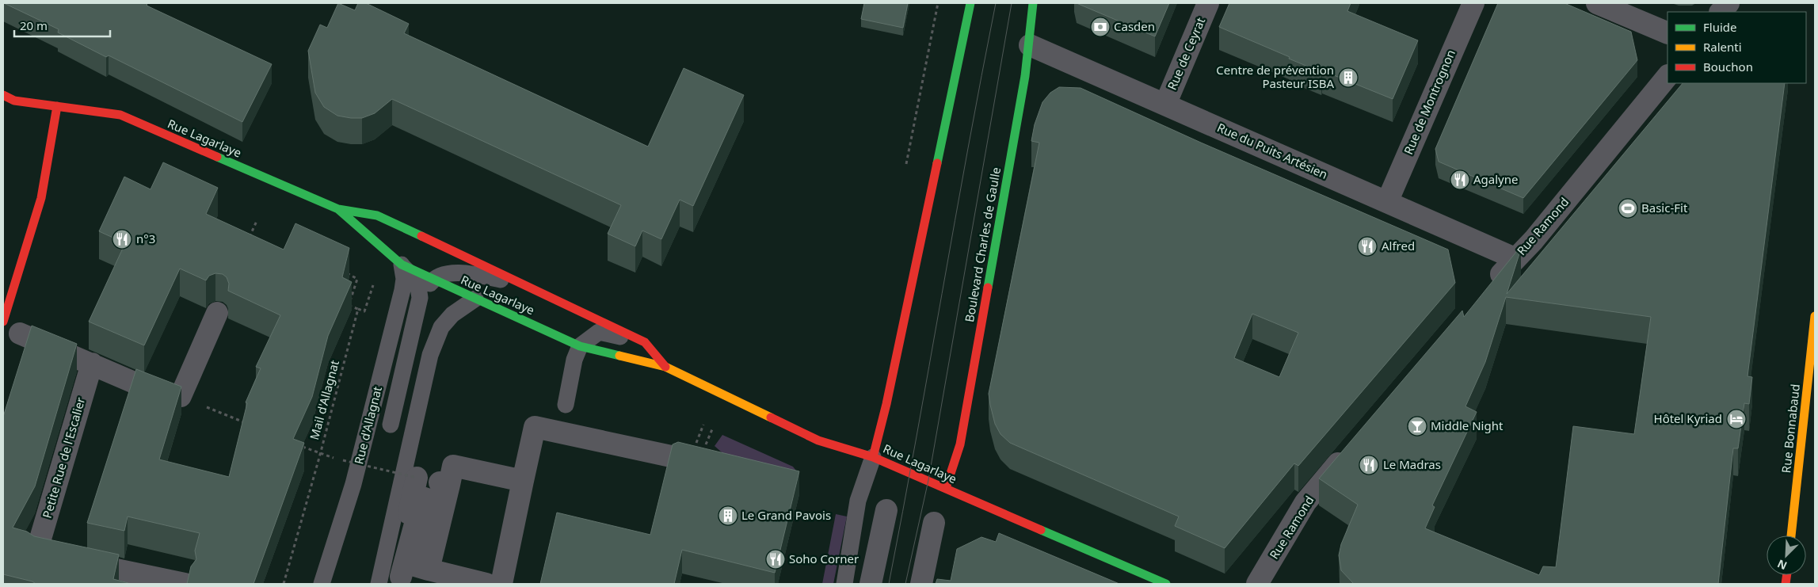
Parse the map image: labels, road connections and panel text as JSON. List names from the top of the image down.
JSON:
{
  "streets": {
    "main road": ["Rue Lagarlaye", "Boulevard Charles de Gaulle", "Rue Bonnabaud"],
    "street": [
      "Rue de Ceyrat",
      "Rue de Montrognon",
      "Rue du Puits Artésien",
      "Rue Ramond",
      "Petite Rue de l'Escalier"
    ],
    "lane": ["Rue d'Allagnat"],
    "path": ["Mail d'Allagnat"]
  },
  "crossings": [
    ["Rue de Ceyrat", "Rue du Puits Artésien"],
    ["Rue de Montrognon", "Rue du Puits Artésien"],
    ["Rue Lagarlaye", "Boulevard Charles de Gaulle"],
    ["Rue Lagarlaye", "Rue d'Allagnat"],
    ["Rue du Puits Artésien", "Rue Ramond"],
    ["Rue du Puits Artésien", "Boulevard Charles de Gaulle"]
  ],
  "places": {
    "bank": ["Casden"],
    "building": ["Centre de prévention Pasteur ISBA", "Le Grand Pavois"],
    "restaurant": [
      "Agalyne",
      "n°3",
      "Alfred",
      "Le Madras",
      "Soho Corner"
    ],
    "sports": ["Basic-Fit"],
    "hotel": ["Hôtel Kyriad"],
    "bar": ["Middle Night"]
  },
  "legend": ["Fluide", "Ralenti", "Bouchon"],
  "scale_bar": "20 m",
  "north": "bottom left"
}
